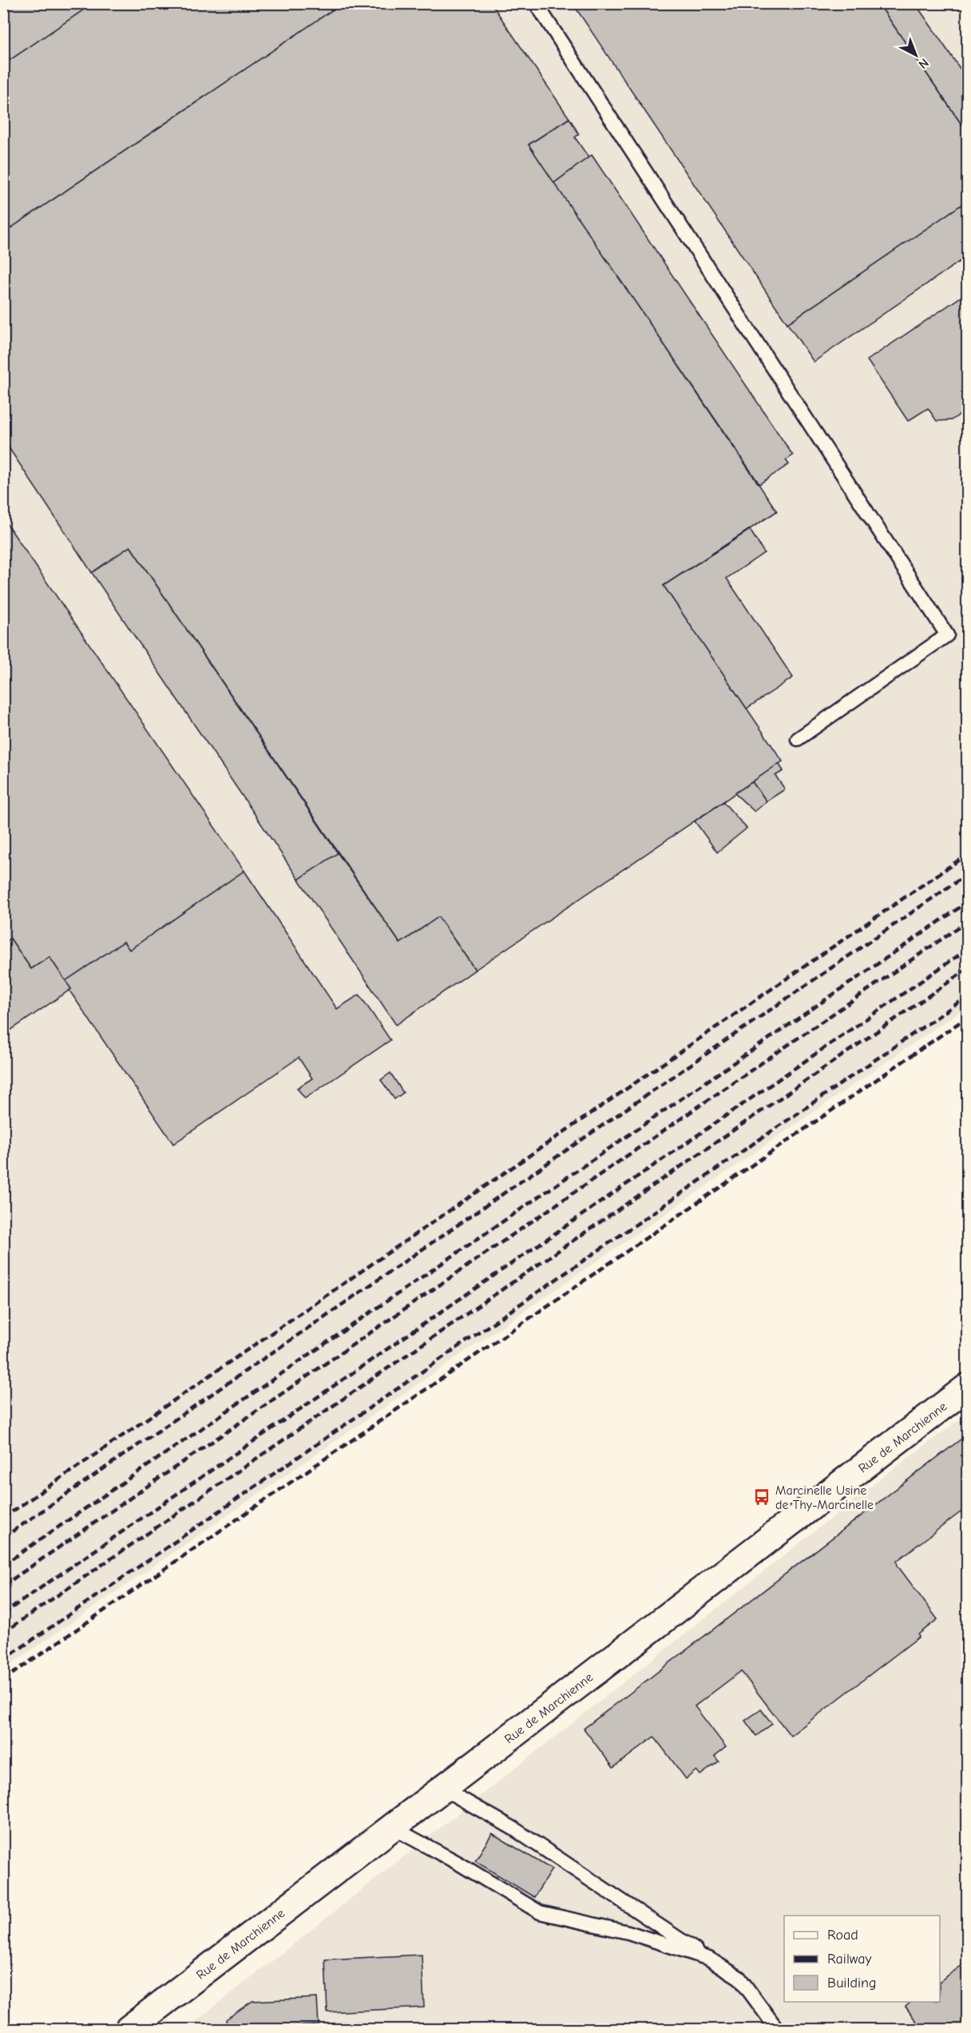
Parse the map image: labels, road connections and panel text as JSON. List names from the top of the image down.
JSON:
{
  "streets": {
    "main road": ["Rue de Marchienne"]
  },
  "places": {
    "bus stop": ["Marcinelle Usine de Thy-Marcinelle"]
  },
  "legend": ["Road", "Railway", "Building"],
  "north": "bottom right"
}
